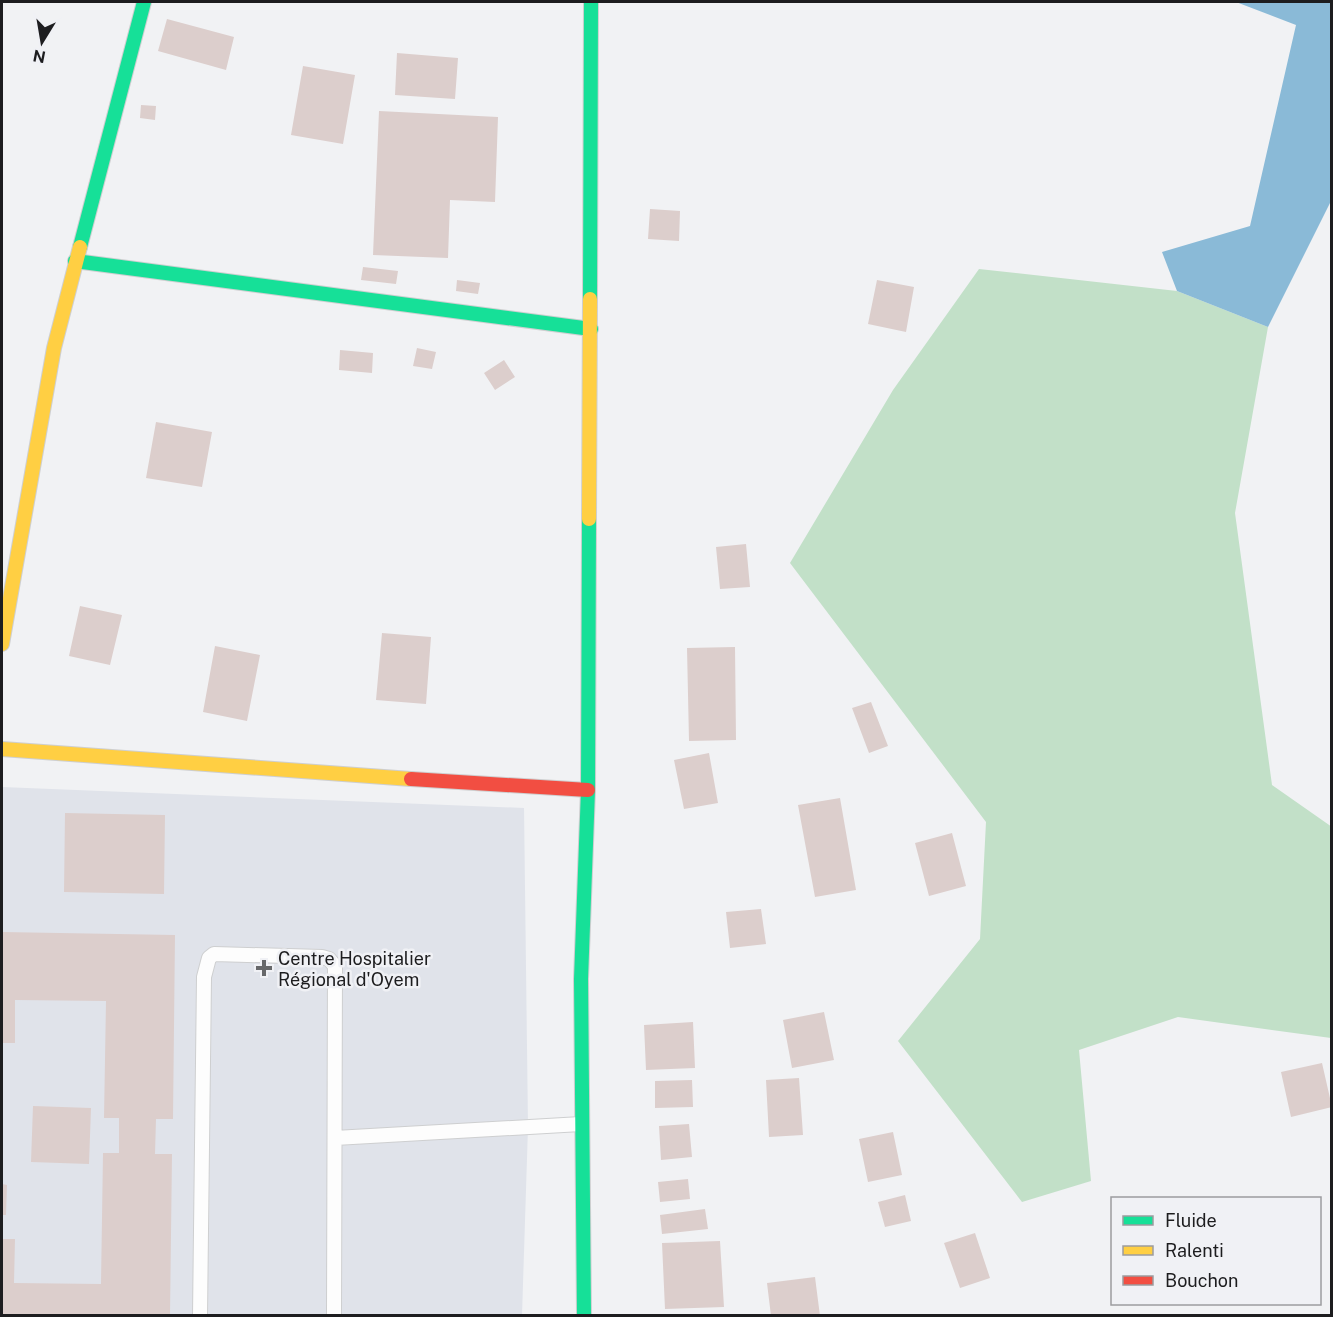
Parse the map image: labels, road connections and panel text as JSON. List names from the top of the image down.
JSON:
{
  "places": {
    "health": ["Centre Hospitalier Régional d'Oyem"]
  },
  "legend": ["Fluide", "Ralenti", "Bouchon"],
  "north": "bottom"
}
